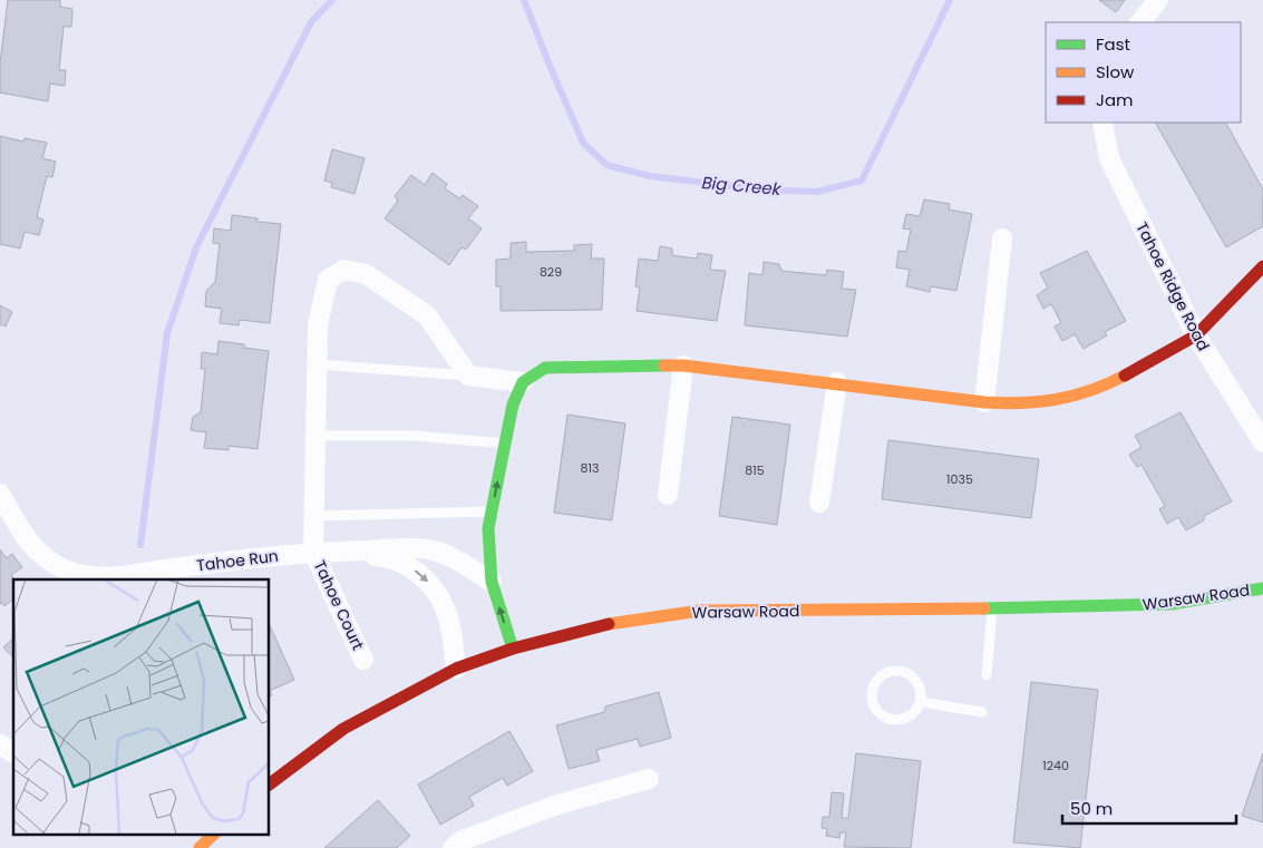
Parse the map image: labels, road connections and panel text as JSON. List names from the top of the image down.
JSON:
{
  "streets": {
    "street": [
      "Tahoe Ridge Road",
      "Tahoe Run",
      "Warsaw Road",
      "Tahoe Court"
    ]
  },
  "crossings": [
    ["Tahoe Run", "Warsaw Road"],
    ["Tahoe Run", "Tahoe Court"]
  ],
  "water": ["Big Creek"],
  "house_numbers": [
    "829",
    "813",
    "815",
    "1035",
    "1240"
  ],
  "legend": ["Fast", "Slow", "Jam"],
  "scale_bar": "50 m"
}
